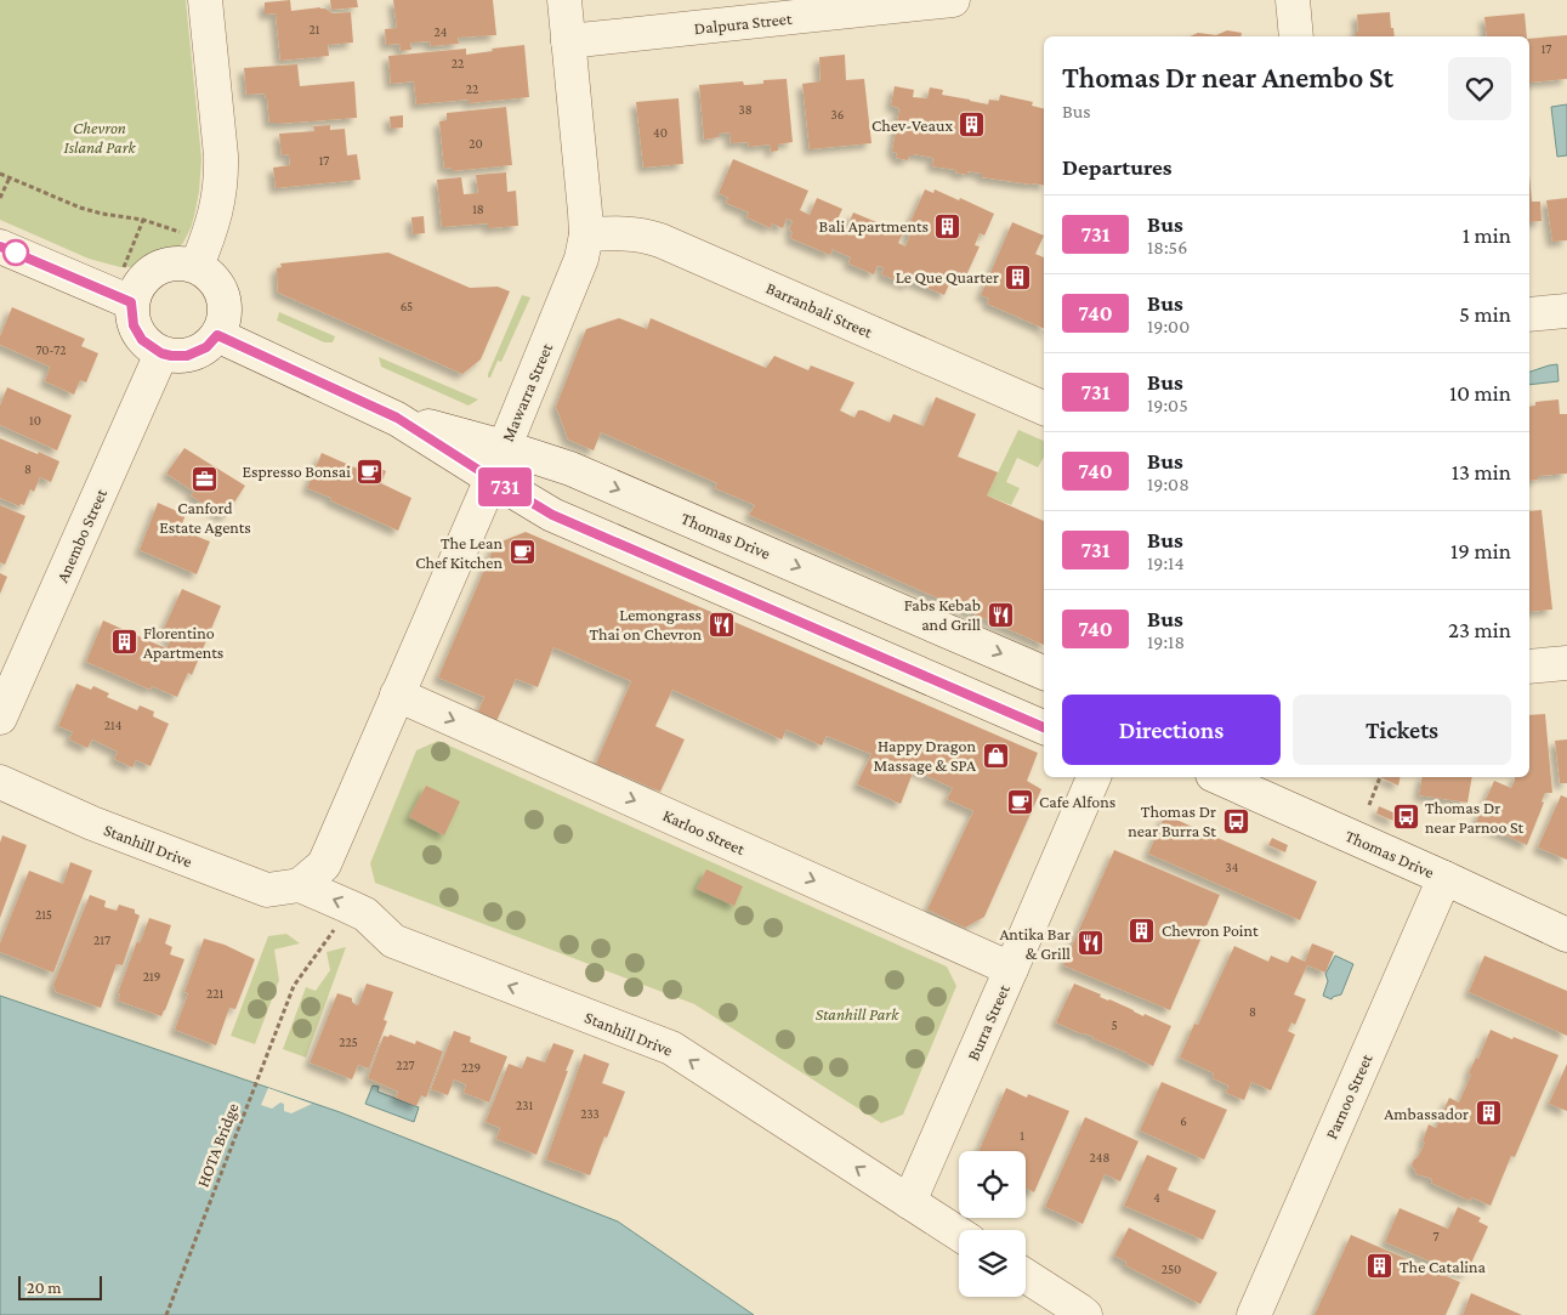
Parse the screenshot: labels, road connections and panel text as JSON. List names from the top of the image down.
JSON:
{
  "streets": {
    "street": [
      "Dalpura Street",
      "Barranbali Street",
      "Mawarra Street",
      "Anembo Street",
      "Thomas Drive",
      "Karloo Street",
      "Stanhill Drive",
      "Burra Street",
      "Parnoo Street"
    ],
    "path": ["HOTA Bridge"]
  },
  "crossings": [
    ["Dalpura Street", "Mawarra Street"],
    ["Barranbali Street", "Mawarra Street"],
    ["Mawarra Street", "Thomas Drive"],
    ["Mawarra Street", "Karloo Street"],
    ["Mawarra Street", "Stanhill Drive"],
    ["Anembo Street", "Thomas Drive"],
    ["Thomas Drive", "Parnoo Street"],
    ["Karloo Street", "Burra Street"],
    ["Stanhill Drive", "Burra Street"]
  ],
  "one_way": ["Karloo Street", "Stanhill Drive"],
  "parks": ["Chevron Island Park", "Stanhill Park"],
  "places": {
    "building": [
      "Chev-Veaux",
      "Bali Apartments",
      "Le Que Quarter",
      "Florentino Apartments",
      "Chevron Point",
      "Ambassador",
      "The Catalina"
    ],
    "cafe": ["Espresso Bonsai", "The Lean Chef Kitchen", "Cafe Alfons"],
    "office": ["Canford Estate Agents"],
    "restaurant": ["Fabs Kebab and Grill", "Lemongrass Thai on Chevron", "Antika Bar & Grill"],
    "shop": ["Happy Dragon Massage & SPA"],
    "bus stop": ["Thomas Dr near Parnoo St", "Thomas Dr near Burra St"]
  },
  "lines": ["bus line 731"],
  "house_numbers": [
    "21",
    "24",
    "17",
    "22",
    "22",
    "38",
    "36",
    "40",
    "20",
    "17",
    "18",
    "65",
    "70-72",
    "10",
    "8",
    "214",
    "34",
    "215",
    "217",
    "219",
    "221",
    "8",
    "5",
    "225",
    "227",
    "229",
    "231",
    "233",
    "6",
    "1",
    "248",
    "4",
    "7",
    "250"
  ],
  "scale_bar": "20 m",
  "page": {
    "on_map": "731",
    "heading": [
      ["Thomas Dr near Anembo St", "Bus"],
      "Departures"
    ],
    "list": [
      {
        "mark": "731",
        "name": "Bus",
        "note": "18:56",
        "value": "1 min"
      },
      {
        "mark": "740",
        "name": "Bus",
        "note": "19:00",
        "value": "5 min"
      },
      {
        "mark": "731",
        "name": "Bus",
        "note": "19:05",
        "value": "10 min"
      },
      {
        "mark": "740",
        "name": "Bus",
        "note": "19:08",
        "value": "13 min"
      },
      {
        "mark": "731",
        "name": "Bus",
        "note": "19:14",
        "value": "19 min"
      },
      {
        "mark": "740",
        "name": "Bus",
        "note": "19:18",
        "value": "23 min"
      }
    ],
    "buttons": ["Directions", "Tickets"],
    "scale": "20 m"
  }
}
